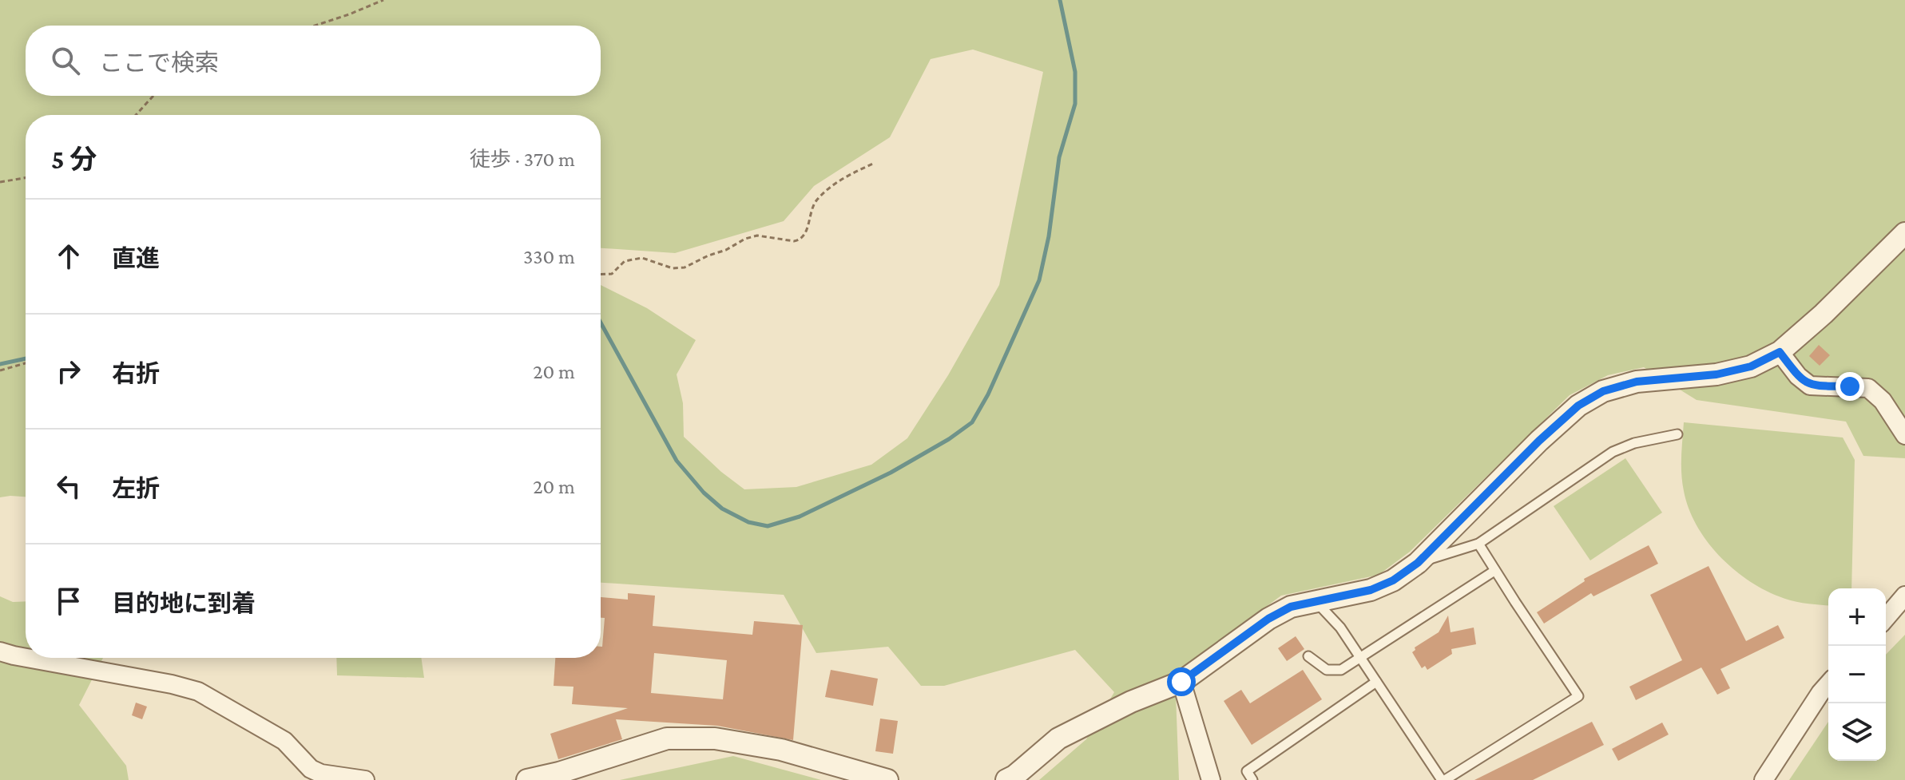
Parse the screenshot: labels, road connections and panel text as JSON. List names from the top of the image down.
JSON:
{
  "page": {
    "search": "ここで検索",
    "heading": ["5 分", "徒歩 · 370 m"],
    "list": [
      ["直進", "330 m"],
      ["右折", "20 m"],
      ["左折", "20 m"],
      "目的地に到着"
    ],
    "map_buttons": ["+", "−"]
  }
}
